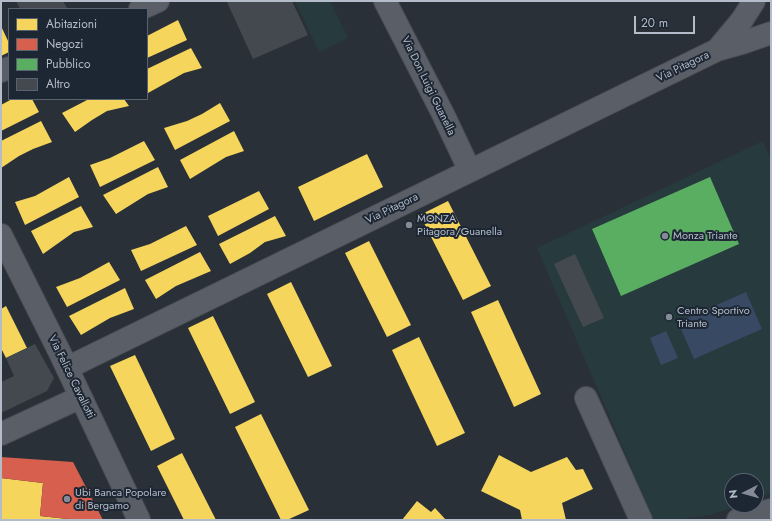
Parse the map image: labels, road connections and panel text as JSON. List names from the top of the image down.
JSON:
{
  "streets": {
    "street": ["Via Pitagora", "Via Don Luigi Guanella", "Via Felice Cavallotti"]
  },
  "crossings": [
    ["Via Pitagora", "Via Don Luigi Guanella"],
    ["Via Pitagora", "Via Felice Cavallotti"]
  ],
  "places": [
    "MONZA Pitagora/Guanella",
    "Monza Triante",
    "Centro Sportivo Triante",
    "Ubi Banca Popolare di Bergamo"
  ],
  "legend": [
    "Abitazioni",
    "Negozi",
    "Pubblico",
    "Altro"
  ],
  "scale_bar": "20 m",
  "north": "left"
}
